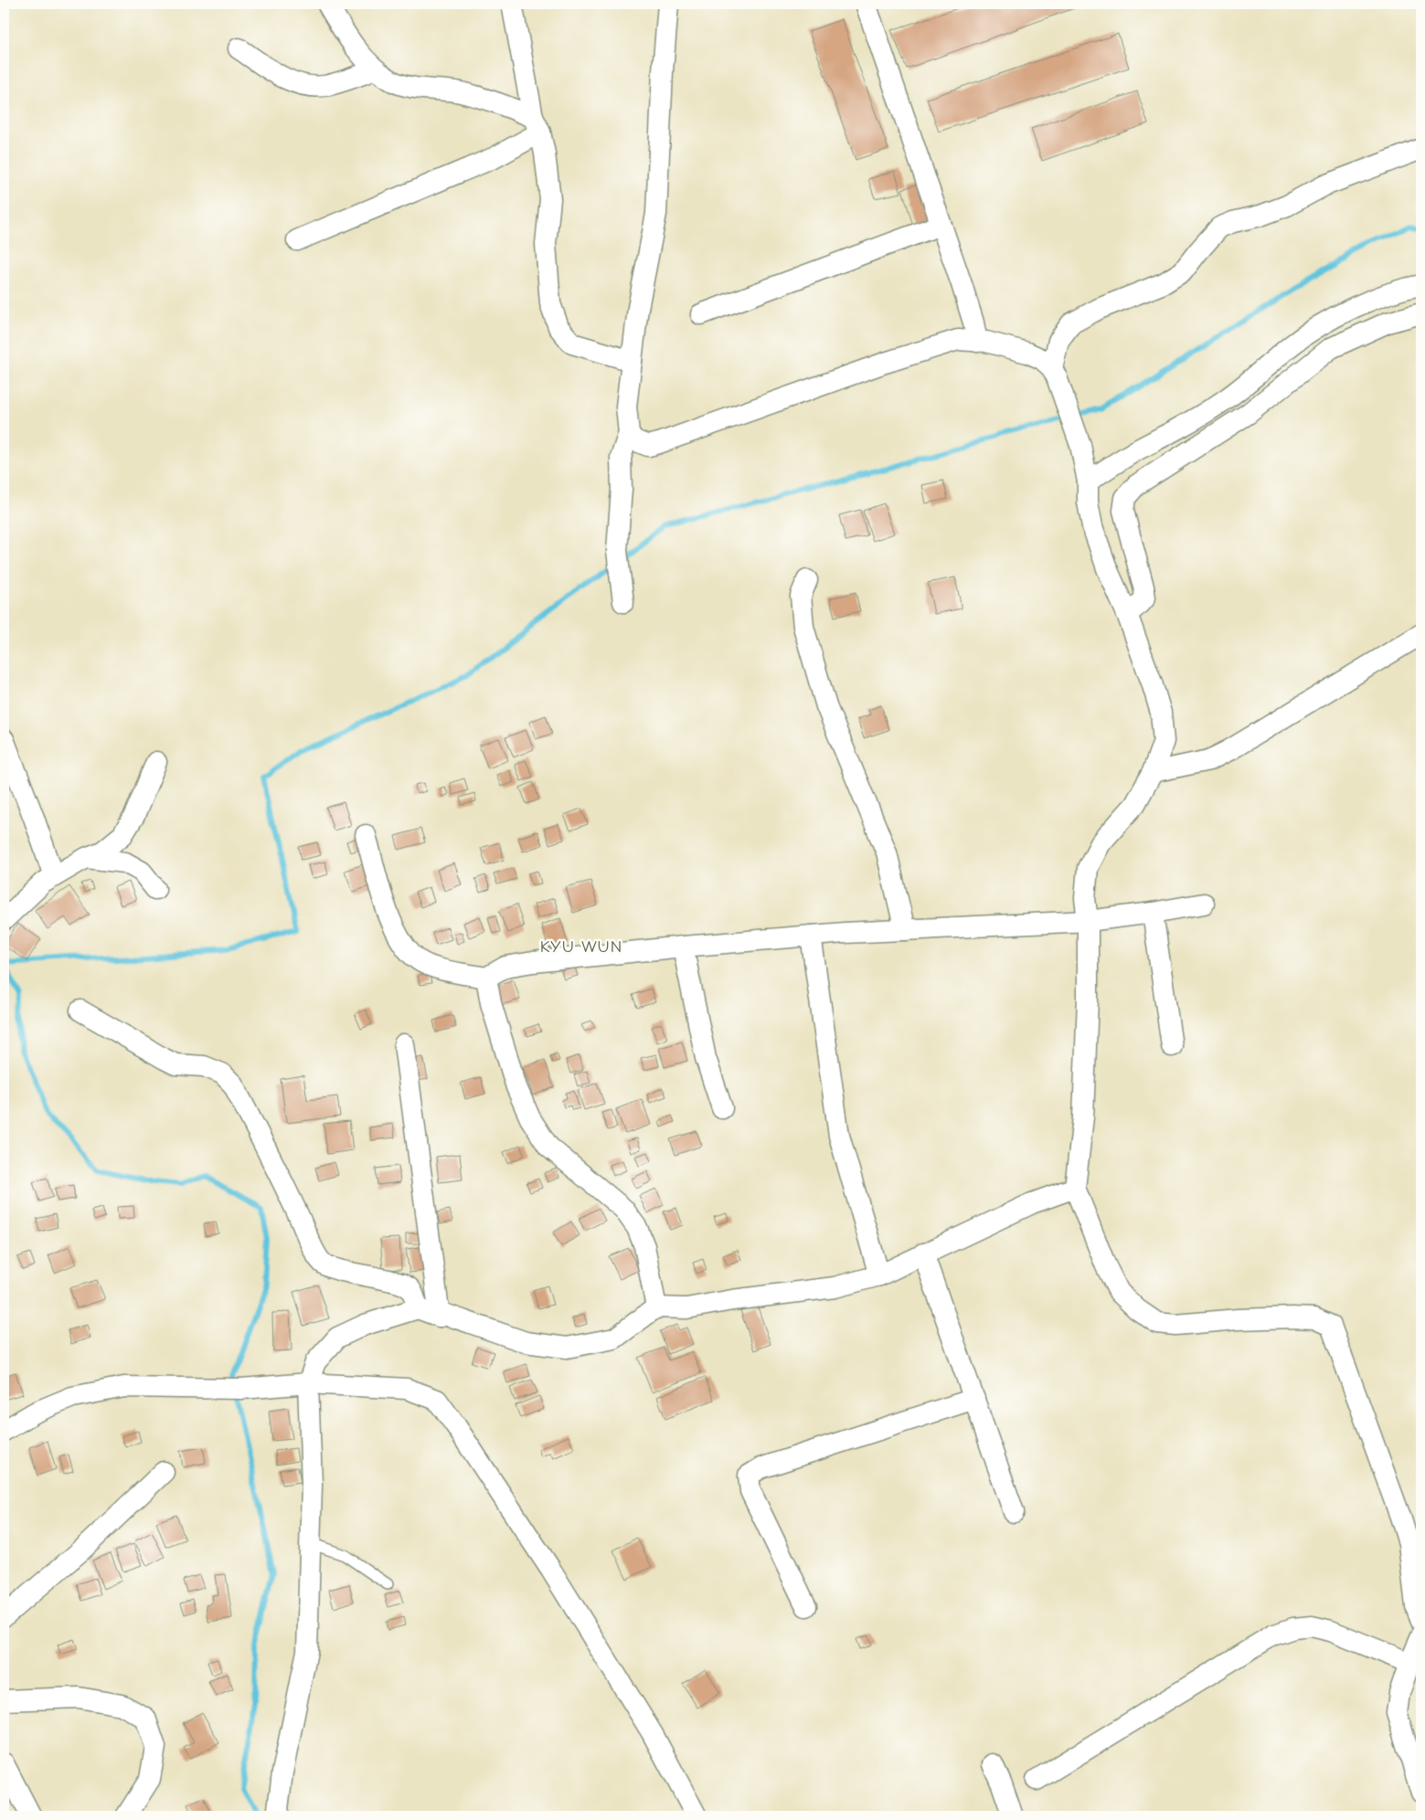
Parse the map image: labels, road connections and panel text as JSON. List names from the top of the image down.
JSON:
{
  "districts": ["KYU WUN"]
}
